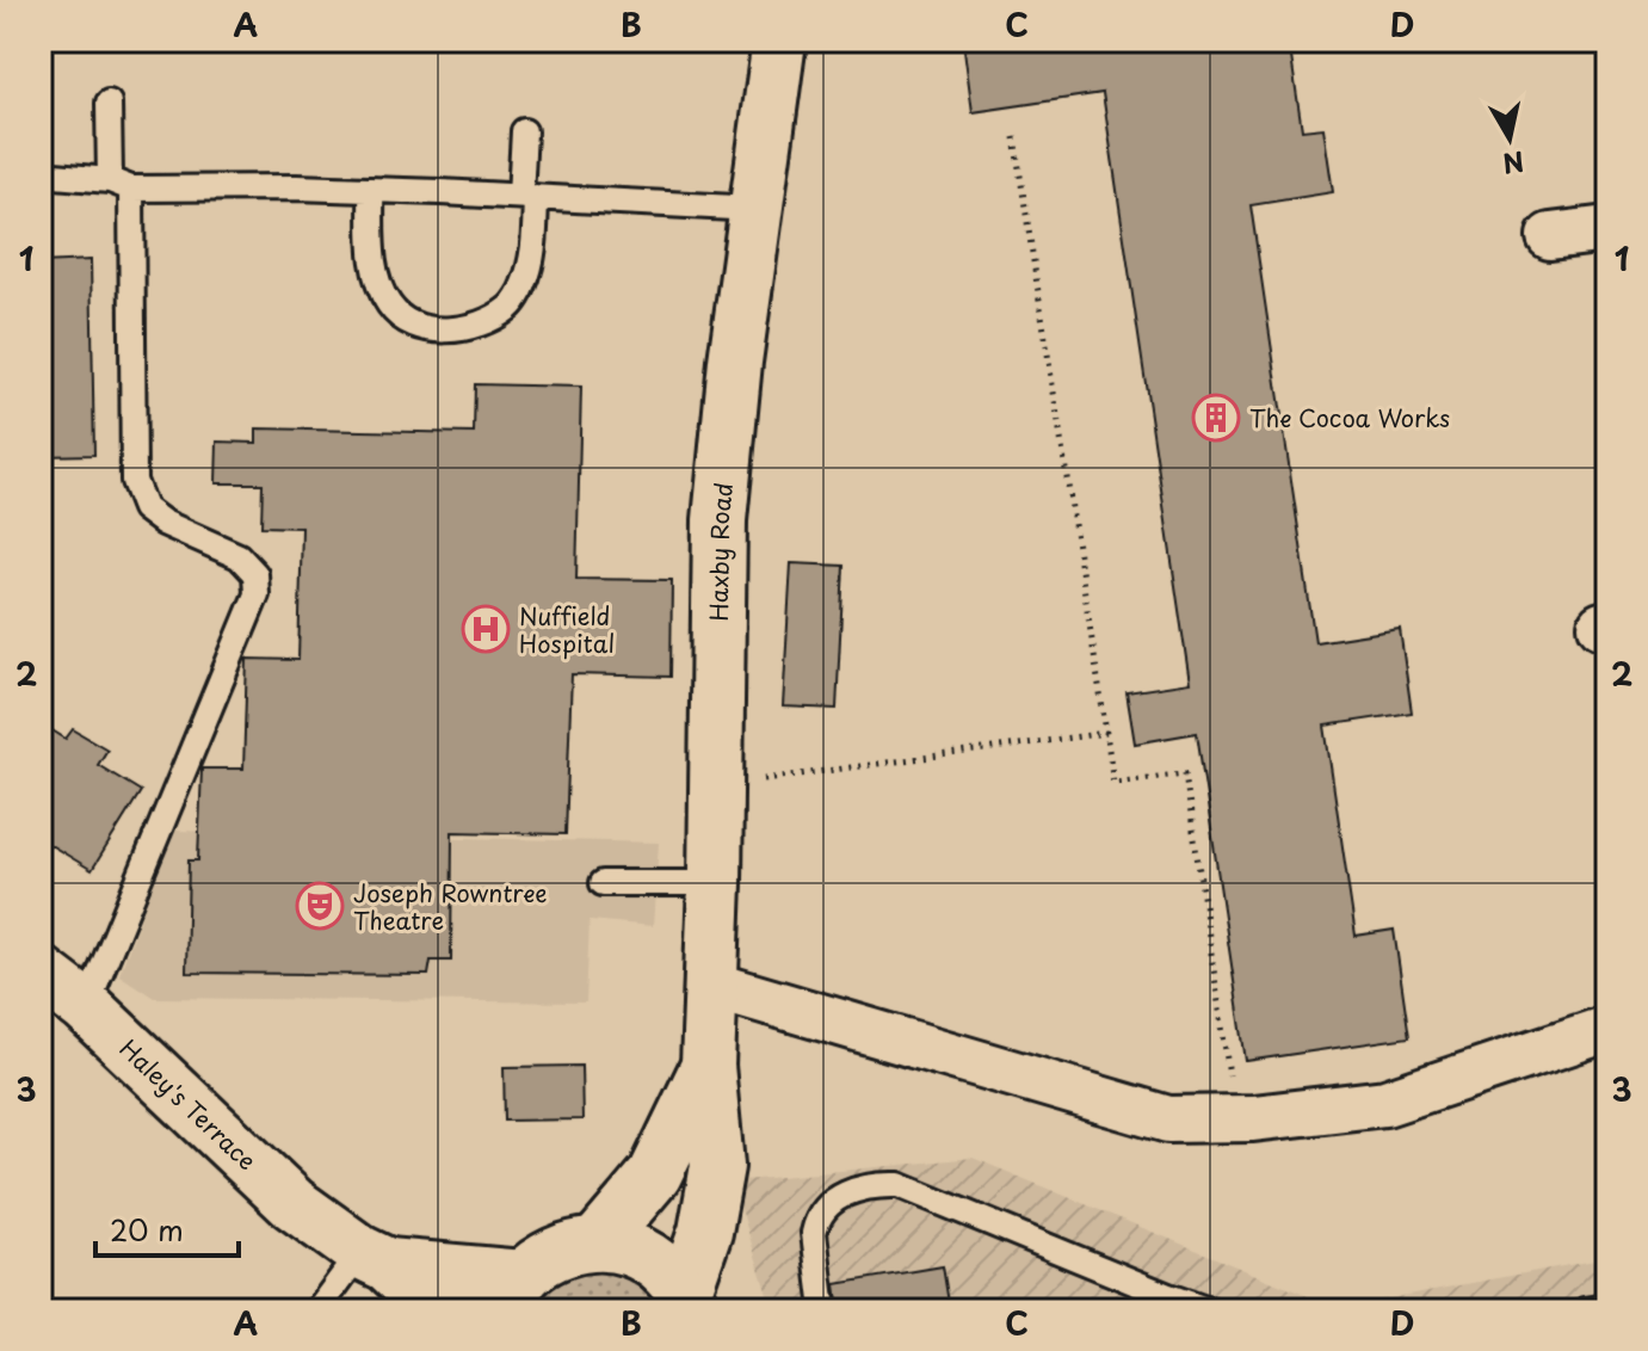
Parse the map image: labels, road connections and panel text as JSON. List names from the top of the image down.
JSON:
{
  "streets": {
    "street": ["Haxby Road", "Haley's Terrace"]
  },
  "places": {
    "building": ["The Cocoa Works"],
    "hospital": ["Nuffield Hospital"],
    "theatre": ["Joseph Rowntree Theatre"]
  },
  "scale_bar": "20 m",
  "north": "bottom",
  "grid": {
    "columns": [
      "A",
      "B",
      "C",
      "D"
    ],
    "rows": ["1", "2", "3"]
  }
}
